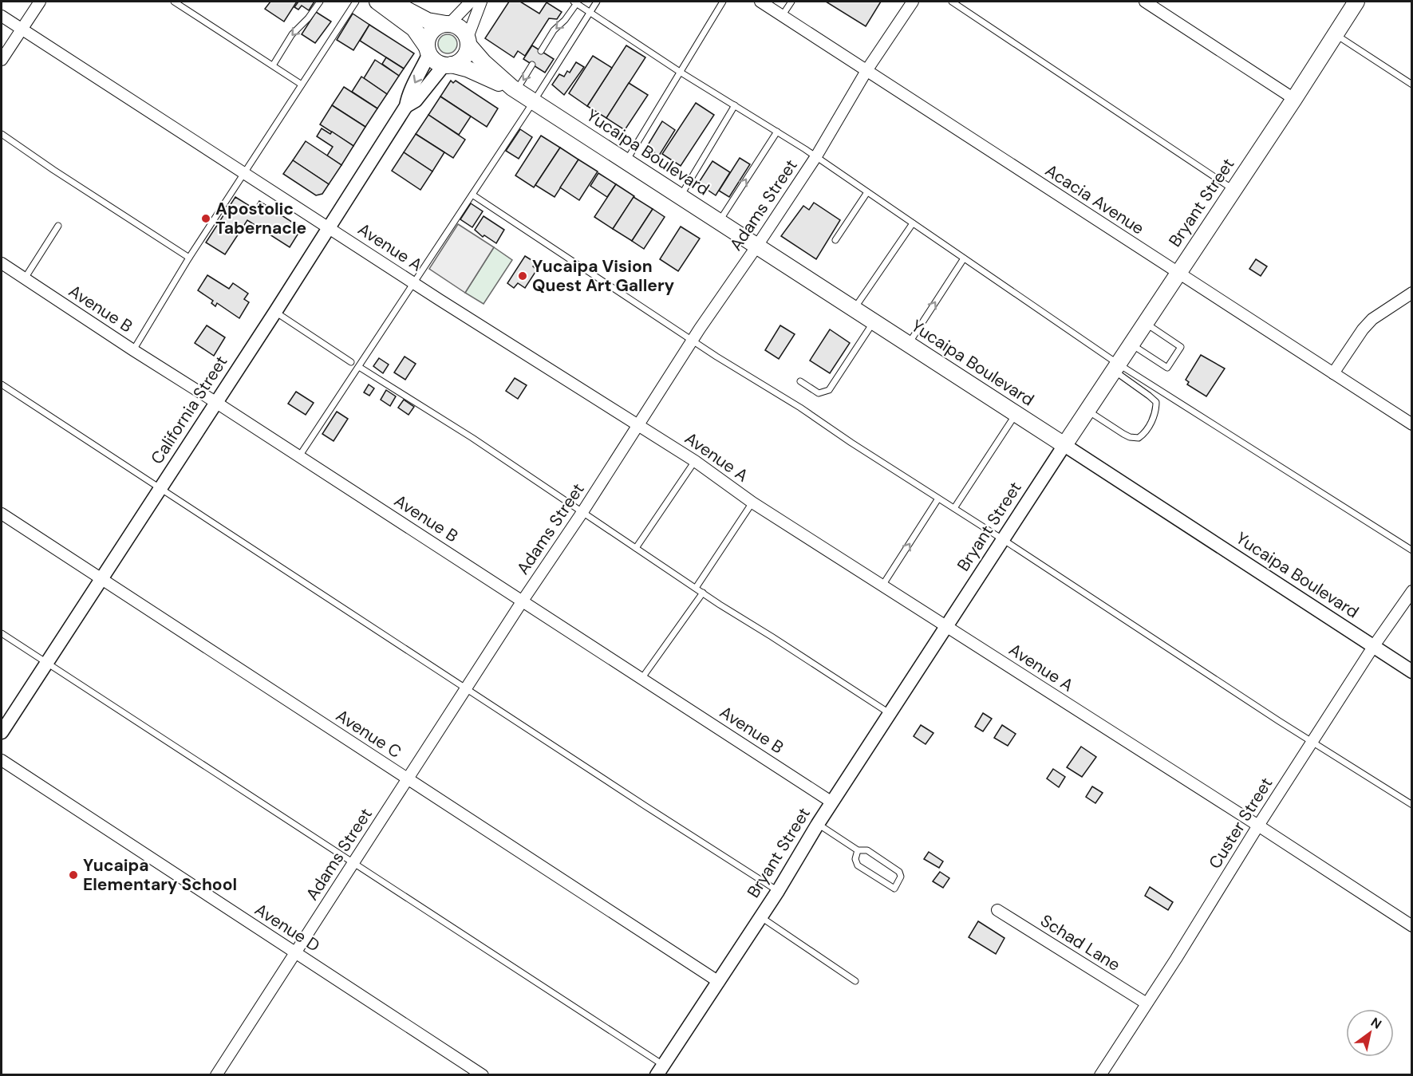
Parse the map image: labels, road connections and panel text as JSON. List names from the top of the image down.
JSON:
{
  "streets": {
    "main road": ["Yucaipa Boulevard", "Bryant Street"],
    "street": [
      "Acacia Avenue",
      "Adams Street",
      "Avenue A",
      "Avenue B",
      "California Street",
      "Avenue C",
      "Custer Street",
      "Avenue D",
      "Schad Lane"
    ]
  },
  "crossings": [
    ["Yucaipa Boulevard", "Bryant Street"],
    ["Yucaipa Boulevard", "Adams Street"],
    ["Yucaipa Boulevard", "California Street"],
    ["Yucaipa Boulevard", "Custer Street"],
    ["Acacia Avenue", "Bryant Street"],
    ["Acacia Avenue", "Adams Street"],
    ["Bryant Street", "Avenue A"],
    ["Bryant Street", "Avenue B"],
    ["Bryant Street", "Avenue C"],
    ["Adams Street", "Avenue A"],
    ["Adams Street", "Avenue B"],
    ["Adams Street", "Avenue C"],
    ["Adams Street", "Avenue D"],
    ["Avenue A", "California Street"],
    ["Avenue A", "Custer Street"],
    ["Avenue B", "California Street"],
    ["California Street", "Avenue C"],
    ["Custer Street", "Schad Lane"]
  ],
  "places": ["Apostolic Tabernacle", "Yucaipa Vision Quest Art Gallery", "Yucaipa Elementary School"],
  "north": "top right"
}
